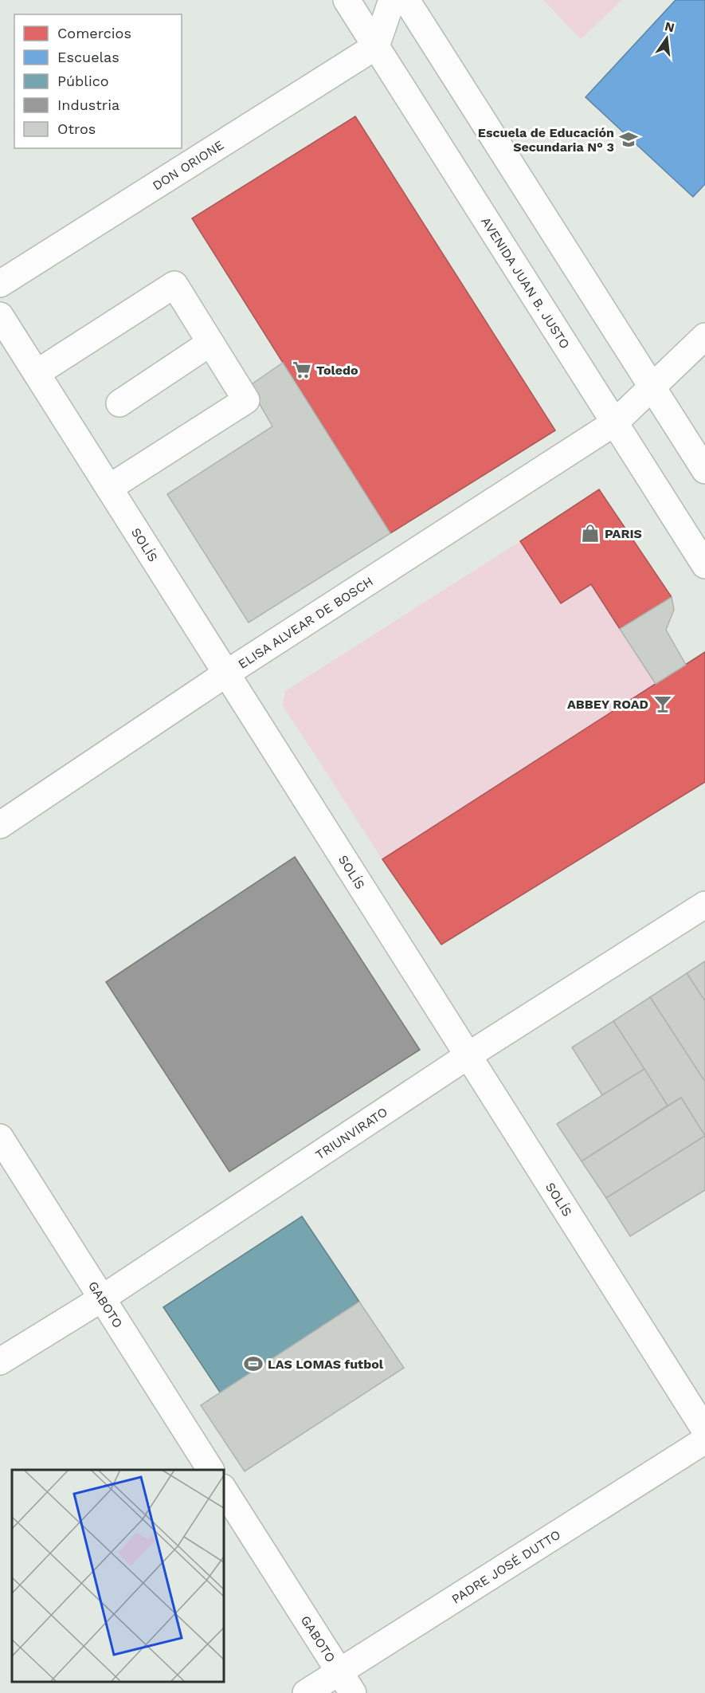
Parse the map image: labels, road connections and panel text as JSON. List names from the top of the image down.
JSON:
{
  "streets": {
    "street": [
      "DON ORIONE",
      "AVENIDA JUAN B. JUSTO",
      "SOLÍS",
      "ELISA ALVEAR DE BOSCH",
      "TRIUNVIRATO",
      "GABOTO",
      "PADRE JOSÉ DUTTO"
    ]
  },
  "crossings": [
    ["DON ORIONE", "AVENIDA JUAN B. JUSTO"],
    ["AVENIDA JUAN B. JUSTO", "ELISA ALVEAR DE BOSCH"],
    ["SOLÍS", "ELISA ALVEAR DE BOSCH"],
    ["SOLÍS", "TRIUNVIRATO"],
    ["TRIUNVIRATO", "GABOTO"],
    ["GABOTO", "PADRE JOSÉ DUTTO"]
  ],
  "places": {
    "school or university": ["Escuela de Educación Secundaria N° 3"],
    "supermarket": ["Toledo"],
    "shop": ["PARIS"],
    "bar": ["ABBEY ROAD"],
    "sports": ["LAS LOMAS futbol"]
  },
  "legend": [
    "Comercios",
    "Escuelas",
    "Público",
    "Industria",
    "Otros"
  ],
  "north": "top"
}
